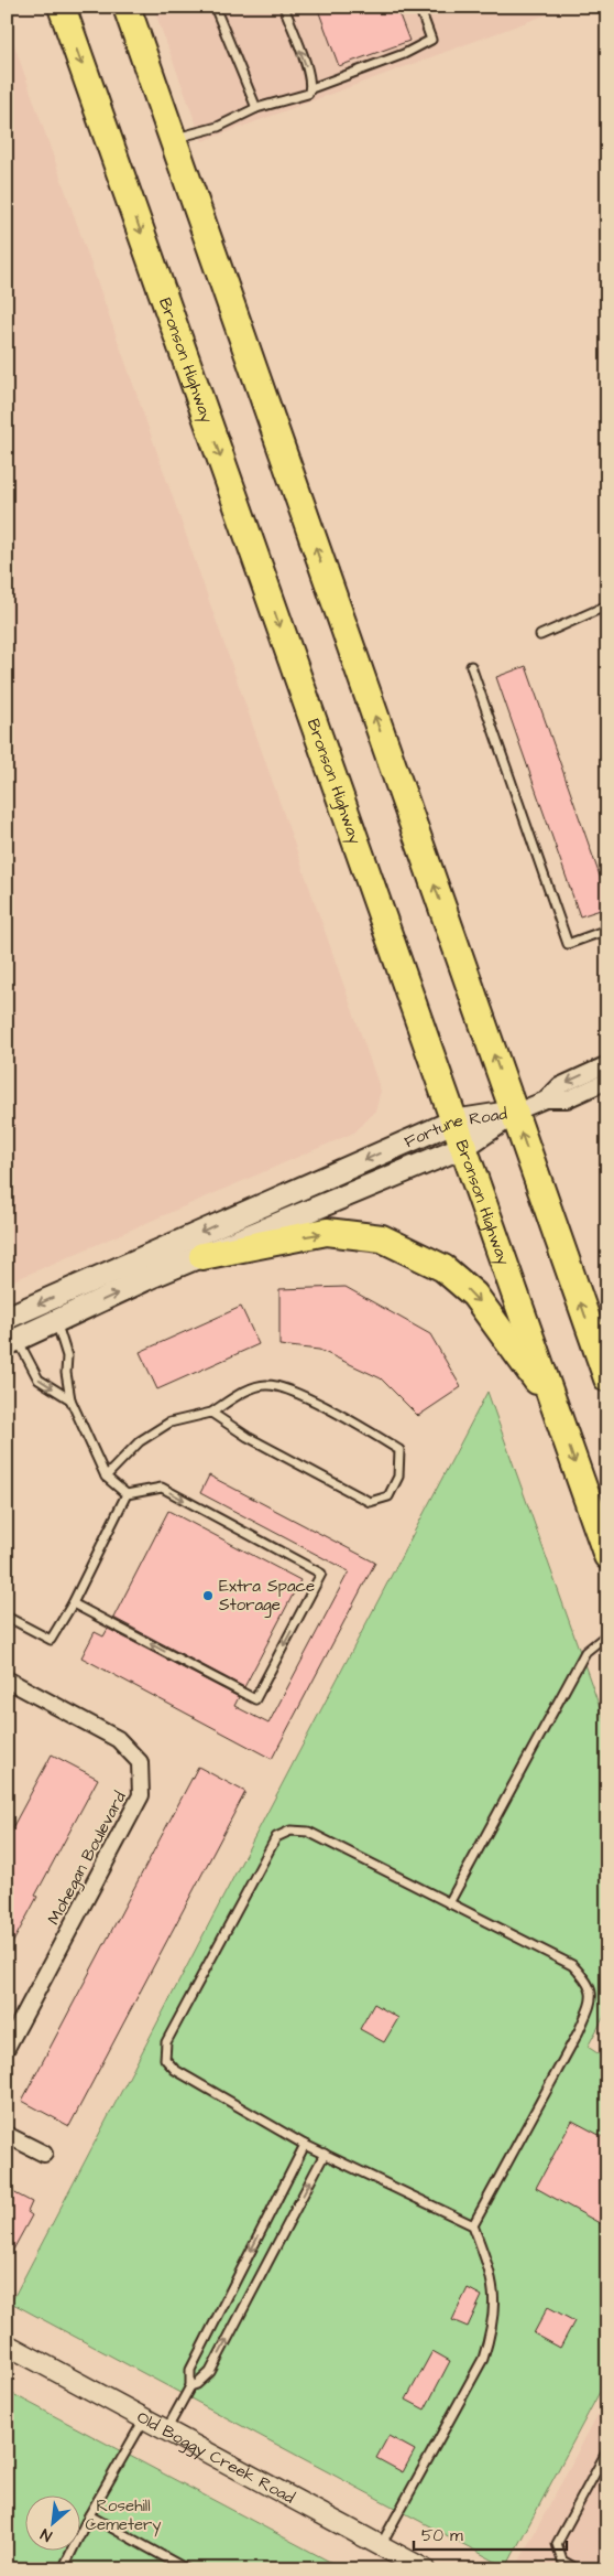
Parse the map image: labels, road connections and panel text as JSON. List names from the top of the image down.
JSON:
{
  "streets": {
    "highway": ["Bronson Highway"],
    "main road": ["Fortune Road"],
    "street": ["Mohegan Boulevard", "Old Boggy Creek Road"]
  },
  "crossings": [
    ["Bronson Highway", "Fortune Road"]
  ],
  "parks": ["Rosehill Cemetery"],
  "places": ["Extra Space Storage"],
  "scale_bar": "50 m",
  "north": "bottom left"
}
